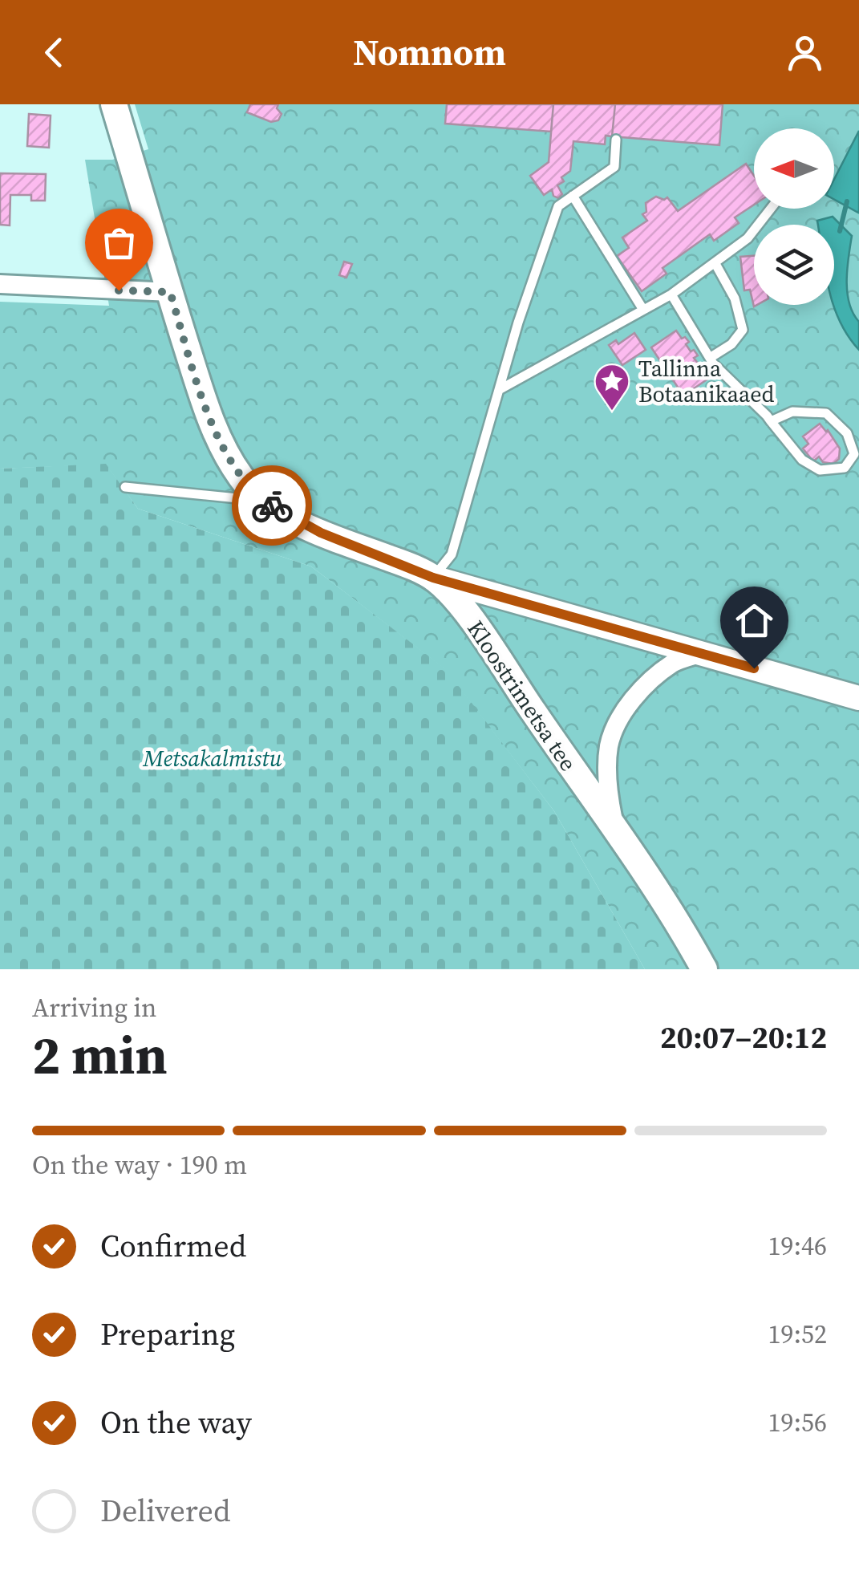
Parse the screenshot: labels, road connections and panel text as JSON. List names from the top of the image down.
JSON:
{
  "streets": {
    "main road": ["Kloostrimetsa tee"]
  },
  "parks": ["Metsakalmistu"],
  "places": {
    "place": ["Tallinna Botaanikaaed"]
  },
  "north": "left",
  "page": {
    "header": "Nomnom",
    "heading": ["2 min", "Arriving in", "20:07–20:12"],
    "bar": "On the way · 190 m",
    "list": [
      ["Confirmed", "19:46"],
      ["Preparing", "19:52"],
      ["On the way", "19:56"],
      "Delivered"
    ]
  }
}
